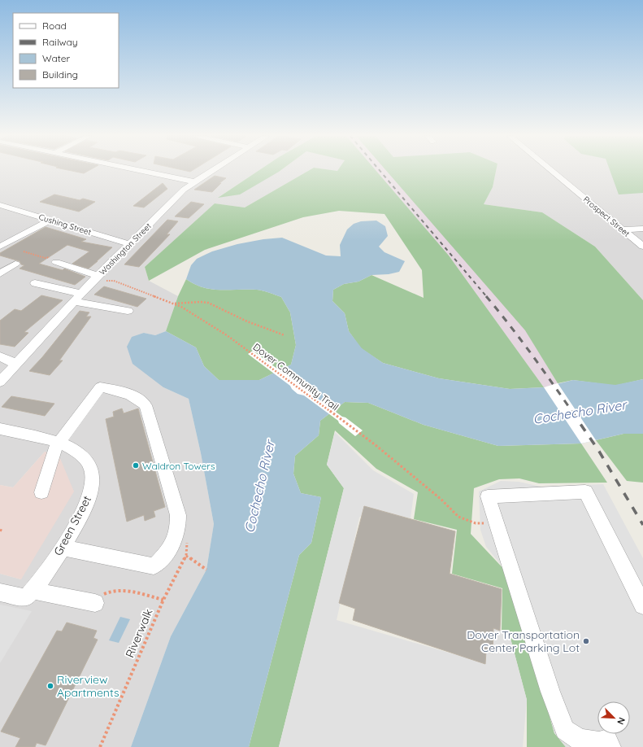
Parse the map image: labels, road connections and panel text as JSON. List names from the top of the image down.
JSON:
{
  "streets": {
    "street": [
      "Prospect Street",
      "Cushing Street",
      "Washington Street",
      "Green Street"
    ],
    "path": ["Dover Community Trail", "Riverwalk"]
  },
  "crossings": [
    ["Cushing Street", "Washington Street"],
    ["Washington Street", "Dover Community Trail"]
  ],
  "water": ["Cochecho River"],
  "places": ["Waldron Towers", "Dover Transportation Center Parking Lot", "Riverview Apartments"],
  "legend": [
    "Road",
    "Railway",
    "Water",
    "Building"
  ],
  "north": "bottom right"
}
